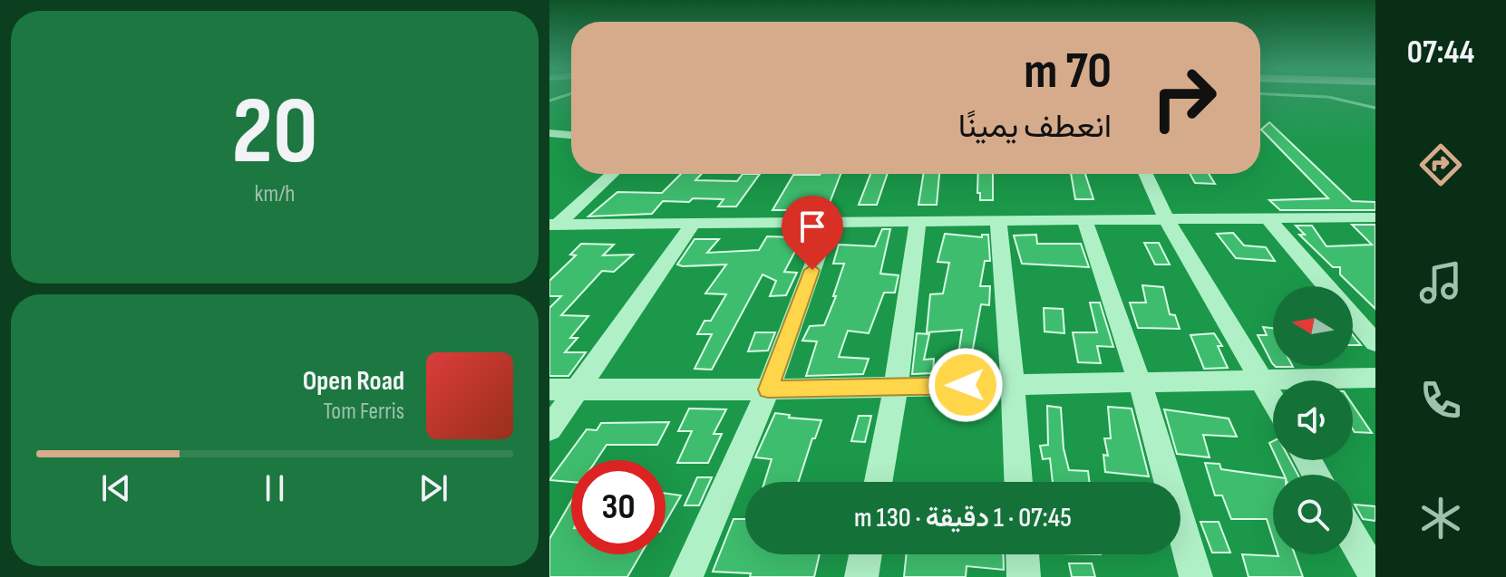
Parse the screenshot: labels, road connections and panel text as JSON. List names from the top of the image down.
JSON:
{
  "north": "left",
  "page": {
    "tabs": "07:44",
    "tile": ["20", "km/h"],
    "turn": ["70 m", "انعطف يمينًا"],
    "song": ["Open Road", "Tom Ferris"],
    "limit": "30",
    "trip": "07:45 · 1 دقيقة · 130 m"
  }
}
